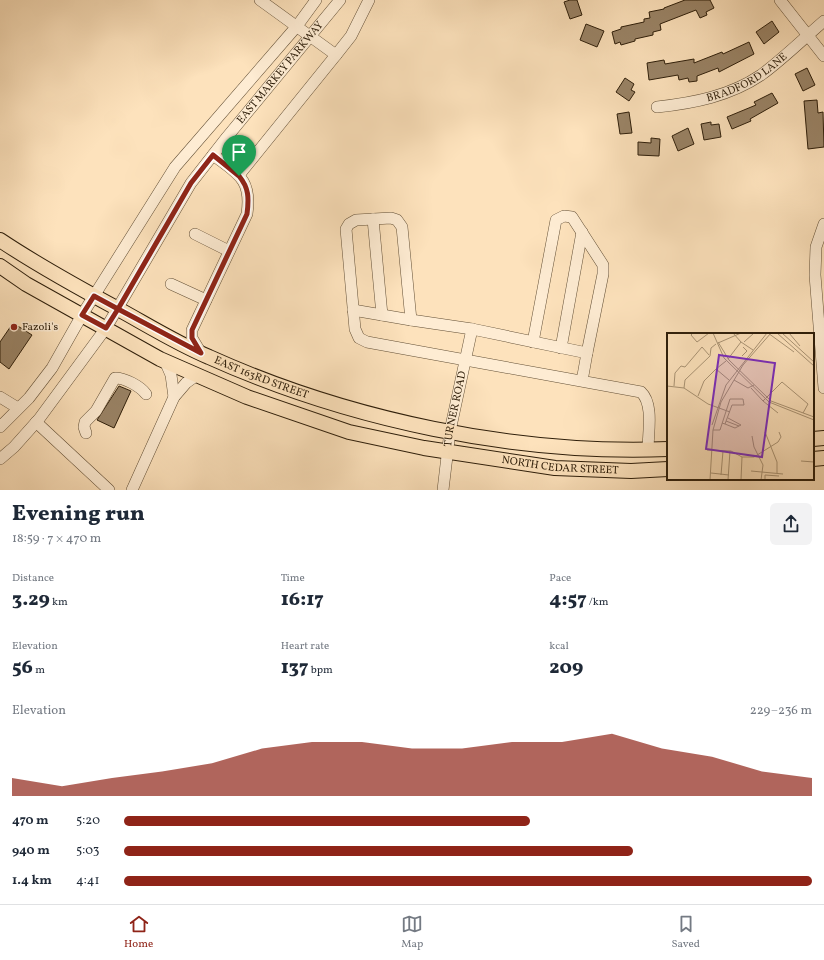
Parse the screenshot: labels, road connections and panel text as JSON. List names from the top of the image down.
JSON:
{
  "streets": {
    "main road": ["EAST 163RD STREET", "NORTH CEDAR STREET"],
    "street": ["EAST MARKEY PARKWAY", "BRADFORD LANE", "TURNER ROAD"]
  },
  "crossings": [
    ["EAST MARKEY PARKWAY", "EAST 163RD STREET"],
    ["EAST 163RD STREET", "TURNER ROAD"],
    ["EAST 163RD STREET", "NORTH CEDAR STREET"],
    ["TURNER ROAD", "NORTH CEDAR STREET"]
  ],
  "places": ["Fazoli's"],
  "page": {
    "heading": ["Evening run", "18:59 · 7 × 470 m"],
    "stats": [
      ["Distance", "3.29 km"],
      ["Time", "16:17"],
      ["Pace", "4:57 /km"],
      ["Elevation", "56 m"],
      ["Heart rate", "137 bpm"],
      ["kcal", "209"]
    ],
    "chart": ["Elevation", "229–236 m"],
    "list": [
      {
        "name": "470 m",
        "note": "5:20"
      },
      {
        "name": "940 m",
        "note": "5:03"
      },
      {
        "name": "1.4 km",
        "note": "4:41"
      }
    ],
    "tabs": ["Home", "Map", "Saved"]
  }
}
